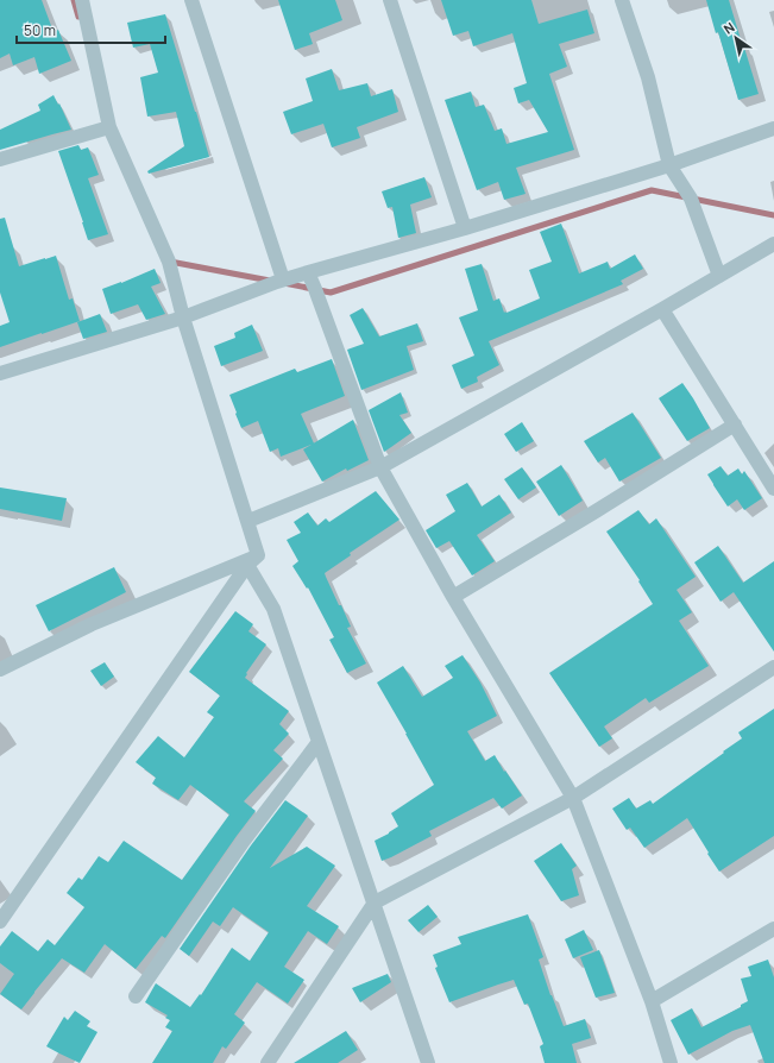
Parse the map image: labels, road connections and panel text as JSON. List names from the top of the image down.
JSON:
{
  "scale_bar": "50 m",
  "north": "top left"
}
